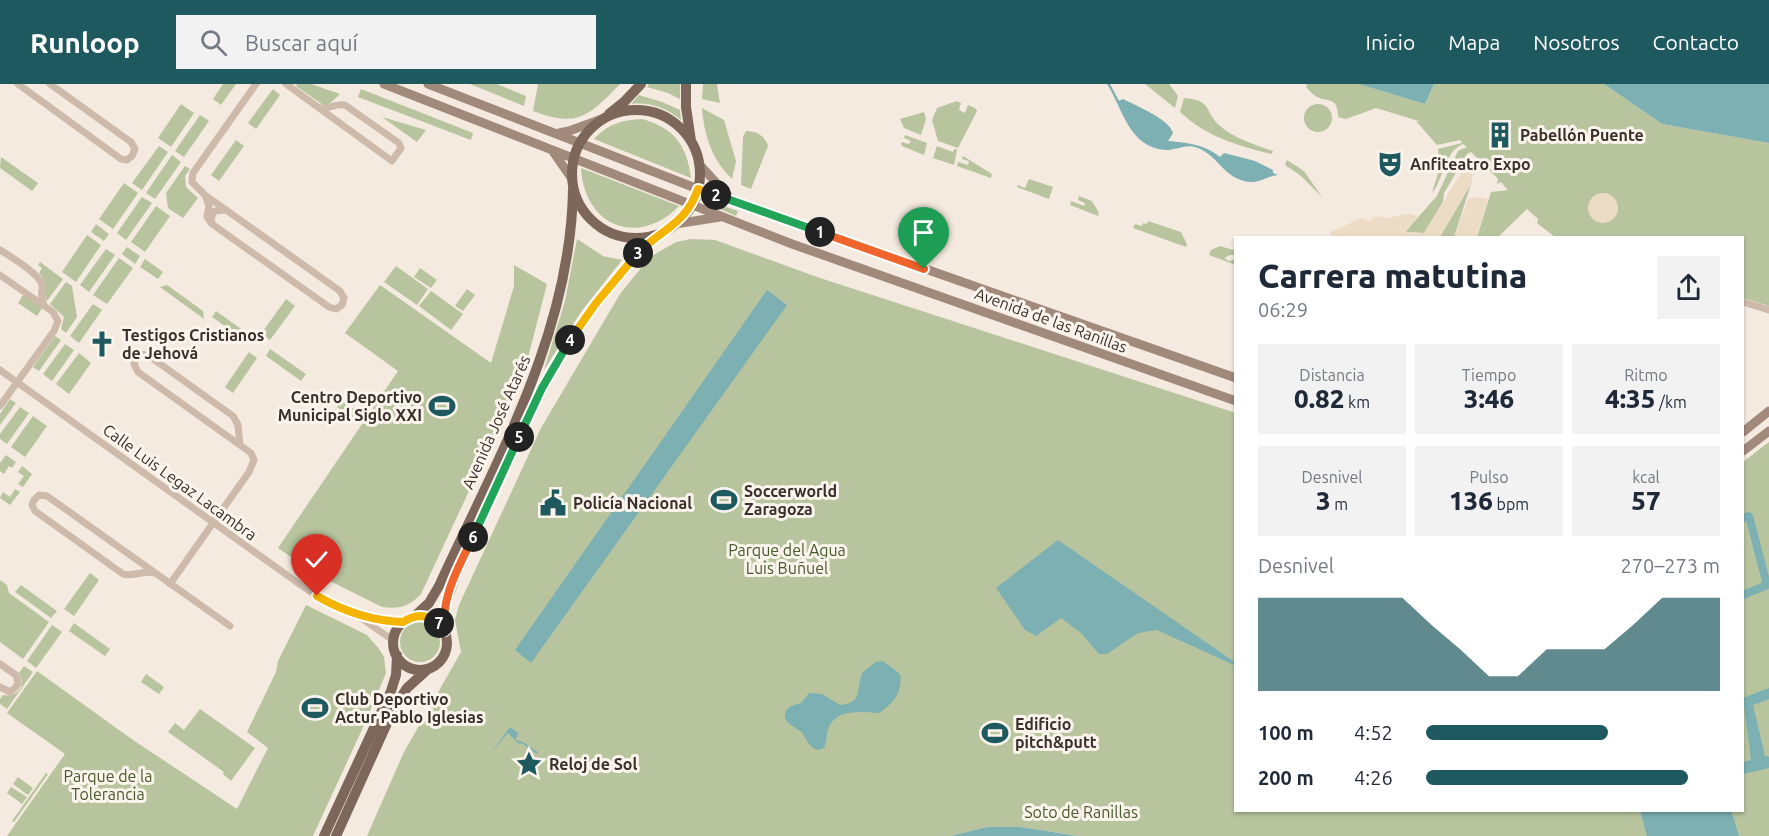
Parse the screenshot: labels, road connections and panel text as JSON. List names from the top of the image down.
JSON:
{
  "streets": {
    "main road": ["Avenida de las Ranillas", "Avenida José Atarés"],
    "street": ["Calle Luis Legaz Lacambra"]
  },
  "crossings": [
    ["Avenida de las Ranillas", "Avenida José Atarés"],
    ["Avenida José Atarés", "Calle Luis Legaz Lacambra"]
  ],
  "parks": ["Parque del Agua Luis Buñuel", "Parque de la Tolerancia", "Soto de Ranillas"],
  "places": {
    "building": ["Pabellón Puente"],
    "theatre": ["Anfiteatro Expo"],
    "church": ["Testigos Cristianos de Jehová"],
    "sports": [
      "Centro Deportivo Municipal Siglo XXI",
      "Soccerworld Zaragoza",
      "Club Deportivo Actur Pablo Iglesias",
      "Edificio pitch&putt"
    ],
    "public building": ["Policía Nacional"],
    "place": ["Reloj de Sol"]
  },
  "page": {
    "header": "Runloop",
    "search": "Buscar aquí",
    "nav": [
      "Inicio",
      "Mapa",
      "Nosotros",
      "Contacto"
    ],
    "pins": [
      "2",
      "1",
      "3",
      "4",
      "5",
      "6",
      "7"
    ],
    "heading": ["Carrera matutina", "06:29"],
    "stats": [
      ["Distancia", "0.82 km"],
      ["Tiempo", "3:46"],
      ["Ritmo", "4:35 /km"],
      ["Desnivel", "3 m"],
      ["Pulso", "136 bpm"],
      ["kcal", "57"]
    ],
    "chart": ["Desnivel", "270–273 m"],
    "list": [
      {
        "name": "100 m",
        "note": "4:52"
      },
      {
        "name": "200 m",
        "note": "4:26"
      }
    ]
  }
}
